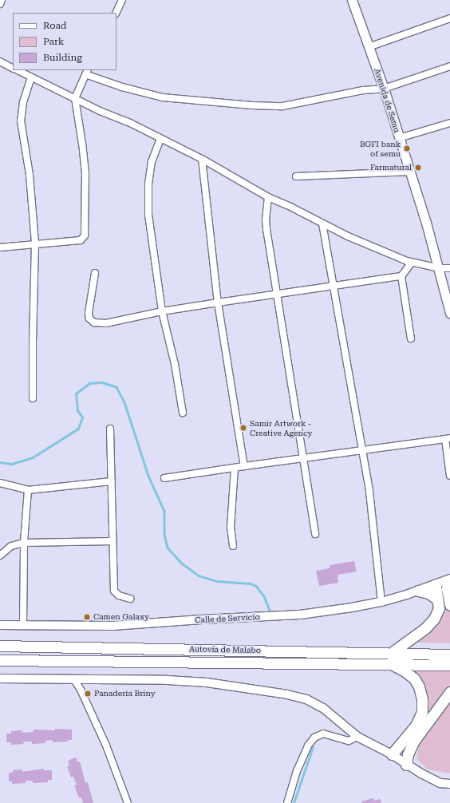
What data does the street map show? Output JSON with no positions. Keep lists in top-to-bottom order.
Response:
{
  "streets": {
    "highway": ["Autovía de Malabo"],
    "main road": ["Avenida de Semu"],
    "street": ["Calle de Servicio"]
  },
  "places": [
    "BGFI bank of semu",
    "Farmatural",
    "Samir Artwork - Creative Agency",
    "Camen Galaxy",
    "Panadería Briny"
  ],
  "legend": ["Road", "Park", "Building"]
}
